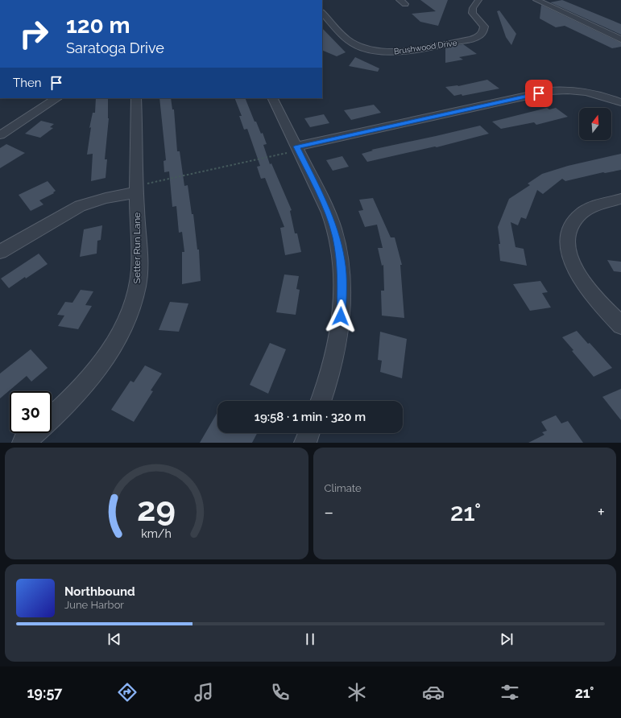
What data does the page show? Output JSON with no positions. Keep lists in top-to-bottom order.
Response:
{
  "streets": {
    "street": ["Brushwood Drive", "Setter Run Lane"]
  },
  "north": "top",
  "page": {
    "turn": ["120 m", "Saratoga Drive"],
    "then": "Then",
    "limit": "30",
    "trip": "19:58 · 1 min · 320 m",
    "tile": "Climate",
    "heat": ["−", "21°", "+"],
    "song": ["Northbound", "June Harbor"],
    "tabs": ["19:57", "21°"],
    "gauge": ["29", "km/h"]
  }
}
